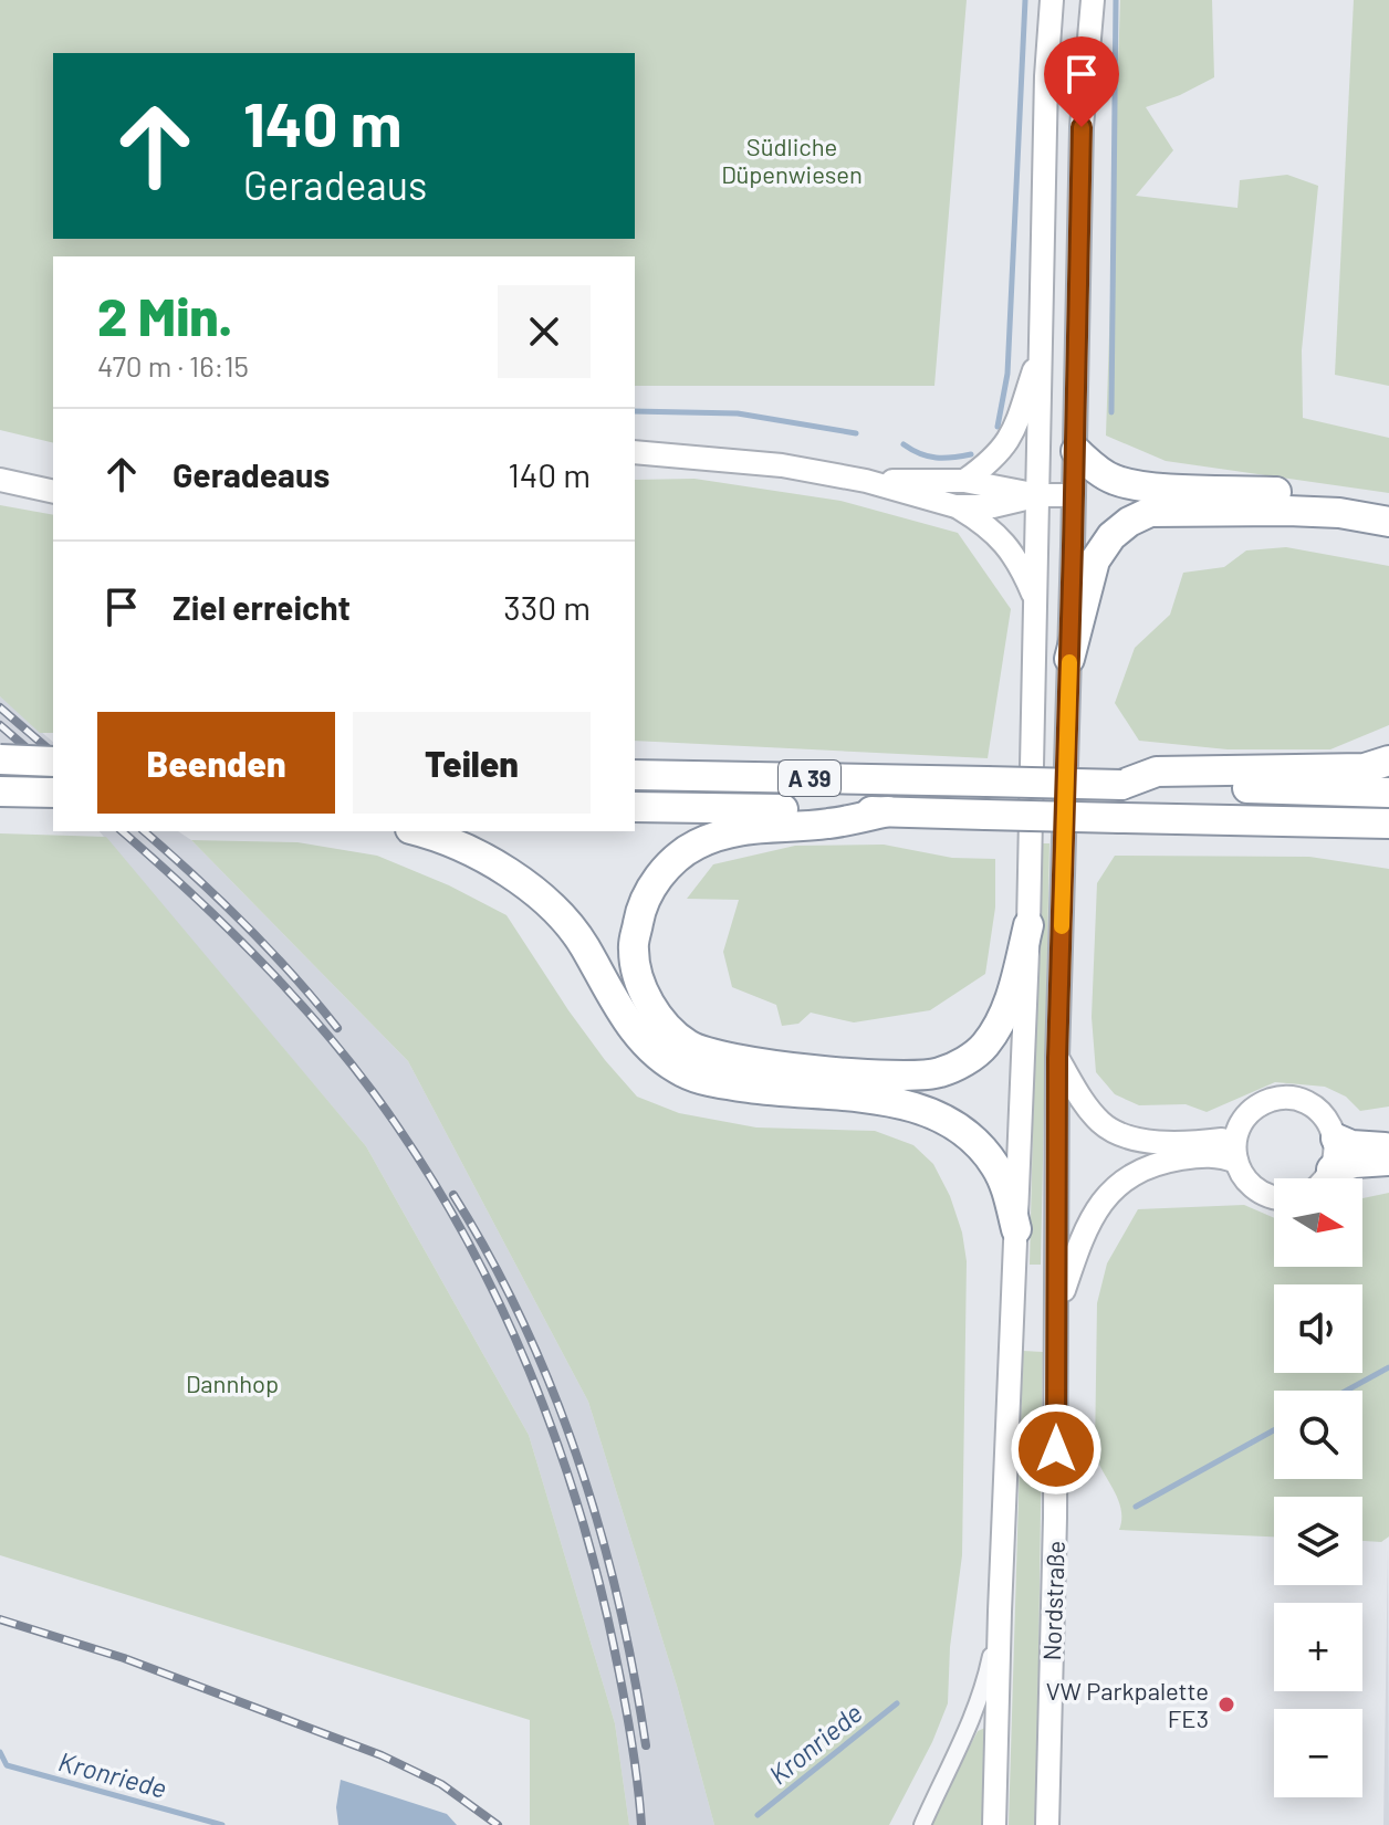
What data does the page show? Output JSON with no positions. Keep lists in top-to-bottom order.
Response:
{
  "streets": {
    "highway": ["A 39"],
    "street": ["Nordstraße"]
  },
  "water": ["Kronriede"],
  "parks": ["Südliche Düpenwiesen", "Dannhop"],
  "places": ["VW Parkpalette FE3"],
  "north": "right",
  "page": {
    "turn": ["140 m", "Geradeaus"],
    "heading": ["2 Min.", "470 m · 16:15"],
    "list": [
      {
        "name": "Geradeaus",
        "value": "140 m"
      },
      {
        "name": "Ziel erreicht",
        "value": "330 m"
      }
    ],
    "buttons": ["Beenden", "Teilen"],
    "map_buttons": ["+", "−"]
  }
}
